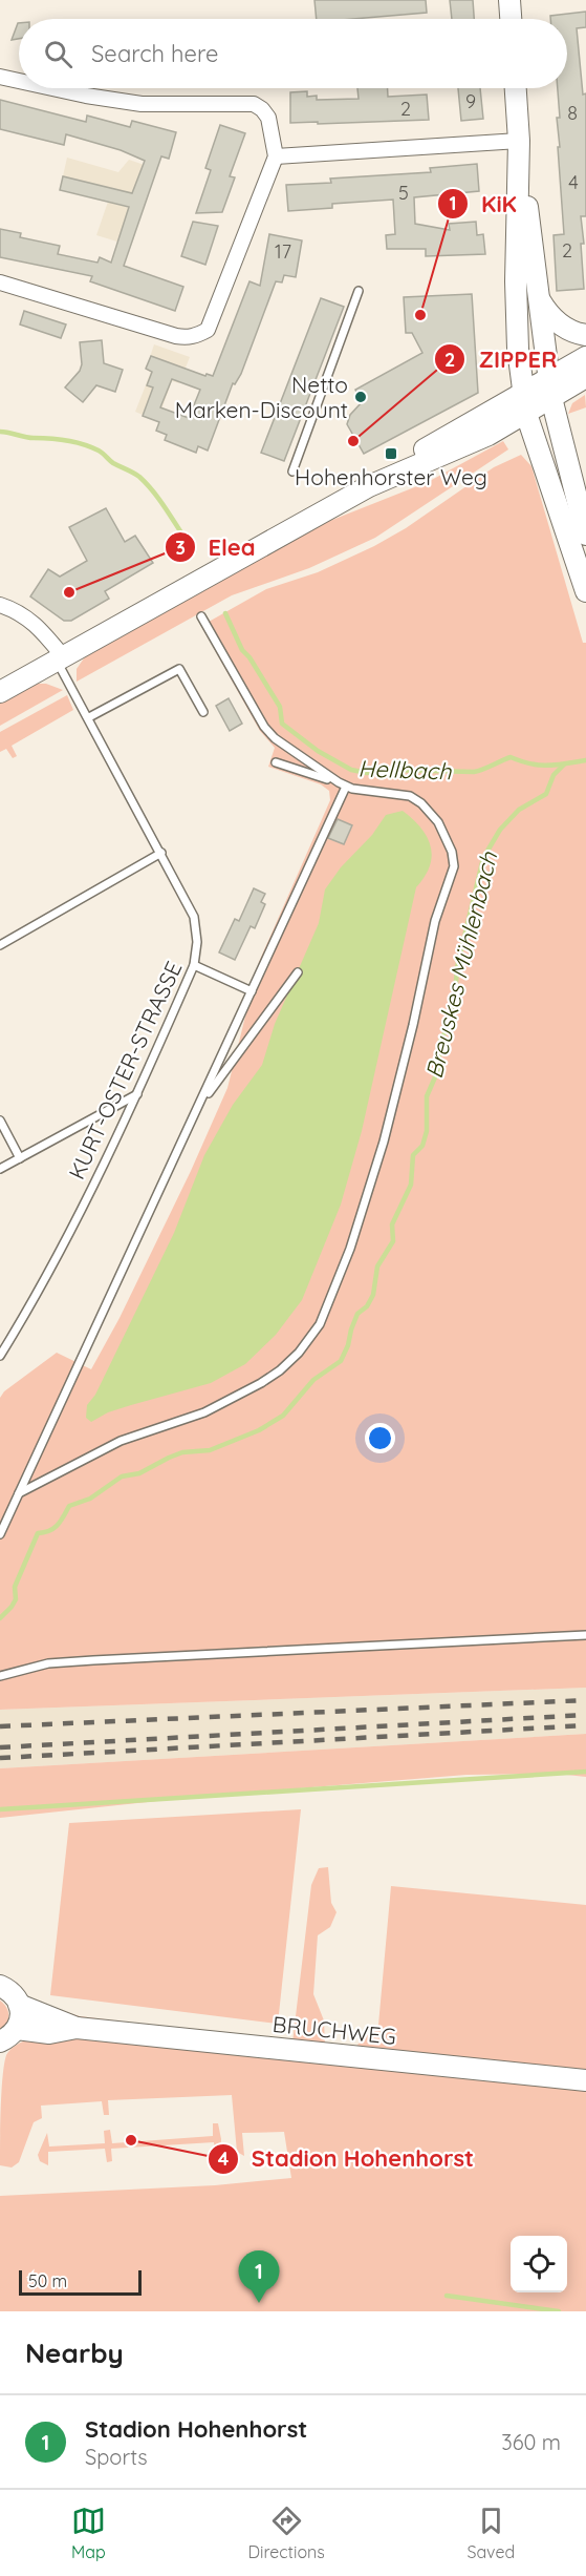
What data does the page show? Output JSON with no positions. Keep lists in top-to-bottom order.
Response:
{
  "streets": {
    "main road": ["BRUCHWEG"],
    "lane": ["KURT-OSTER-STRASSE"]
  },
  "water": ["Hellbach", "Breuskes Mühlenbach"],
  "places": {
    "other": [
      "KiK",
      "Netto Marken-Discount",
      "ZIPPER",
      "Elea",
      "Stadion Hohenhorst"
    ],
    "transit": ["Hohenhorster Weg"]
  },
  "house_numbers": [
    "9",
    "2",
    "8",
    "4",
    "5",
    "2",
    "17"
  ],
  "scale_bar": "50 m",
  "page": {
    "search": "Search here",
    "pins": "1",
    "scale": "50 m",
    "heading": "Nearby",
    "list": [
      {
        "mark": "1",
        "name": "Stadion Hohenhorst",
        "note": "Sports",
        "value": "360 m"
      }
    ],
    "nav": ["Map", "Directions", "Saved"]
  }
}
